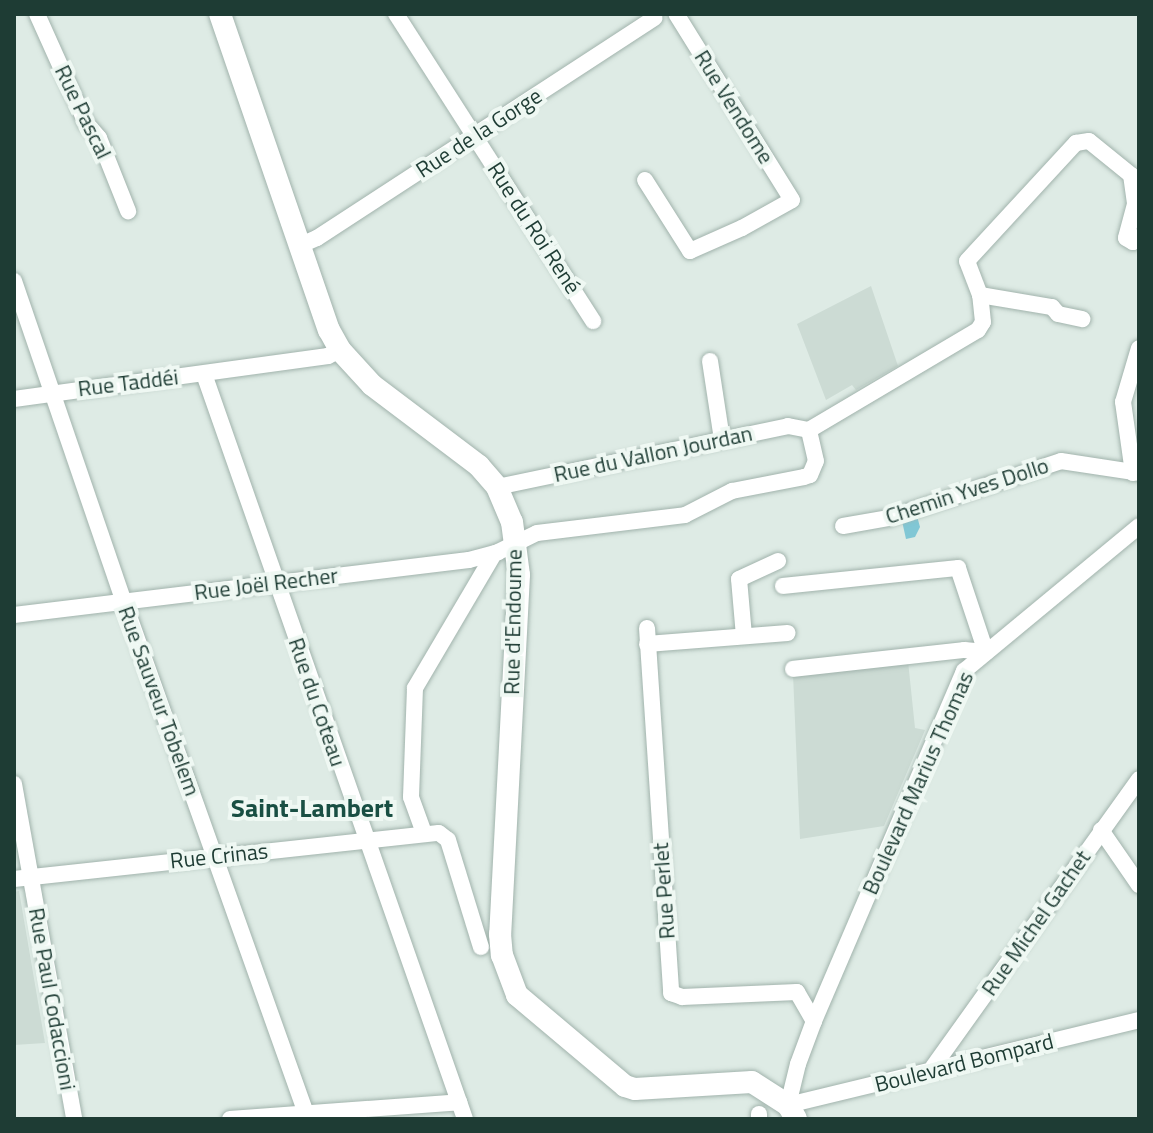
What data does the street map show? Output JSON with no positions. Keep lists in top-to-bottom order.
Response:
{
  "streets": {
    "street": [
      "Rue Vendome",
      "Rue Pascal",
      "Rue de la Gorge",
      "Rue du Roi René",
      "Rue Taddéi",
      "Rue du Vallon Jourdan",
      "Chemin Yves Dollo",
      "Rue Joël Recher",
      "Rue d'Endoume",
      "Rue Sauveur Tobelem",
      "Rue du Coteau",
      "Boulevard Marius Thomas",
      "Rue Crinas",
      "Rue Perlet",
      "Rue Michel Gachet",
      "Rue Paul Codaccioni",
      "Boulevard Bompard"
    ]
  },
  "crossings": [
    ["Rue de la Gorge", "Rue du Roi René"],
    ["Rue de la Gorge", "Rue d'Endoume"],
    ["Rue Taddéi", "Rue d'Endoume"],
    ["Rue Taddéi", "Rue Sauveur Tobelem"],
    ["Rue Taddéi", "Rue du Coteau"],
    ["Rue du Vallon Jourdan", "Rue Joël Recher"],
    ["Rue du Vallon Jourdan", "Rue d'Endoume"],
    ["Rue Joël Recher", "Rue d'Endoume"],
    ["Rue Joël Recher", "Rue Sauveur Tobelem"],
    ["Rue Joël Recher", "Rue du Coteau"],
    ["Rue d'Endoume", "Boulevard Marius Thomas"],
    ["Rue d'Endoume", "Boulevard Bompard"],
    ["Rue Sauveur Tobelem", "Rue Crinas"],
    ["Rue du Coteau", "Rue Crinas"],
    ["Boulevard Marius Thomas", "Rue Perlet"],
    ["Boulevard Marius Thomas", "Boulevard Bompard"],
    ["Rue Crinas", "Rue Paul Codaccioni"],
    ["Rue Michel Gachet", "Boulevard Bompard"]
  ],
  "districts": ["Saint-Lambert"]
}
